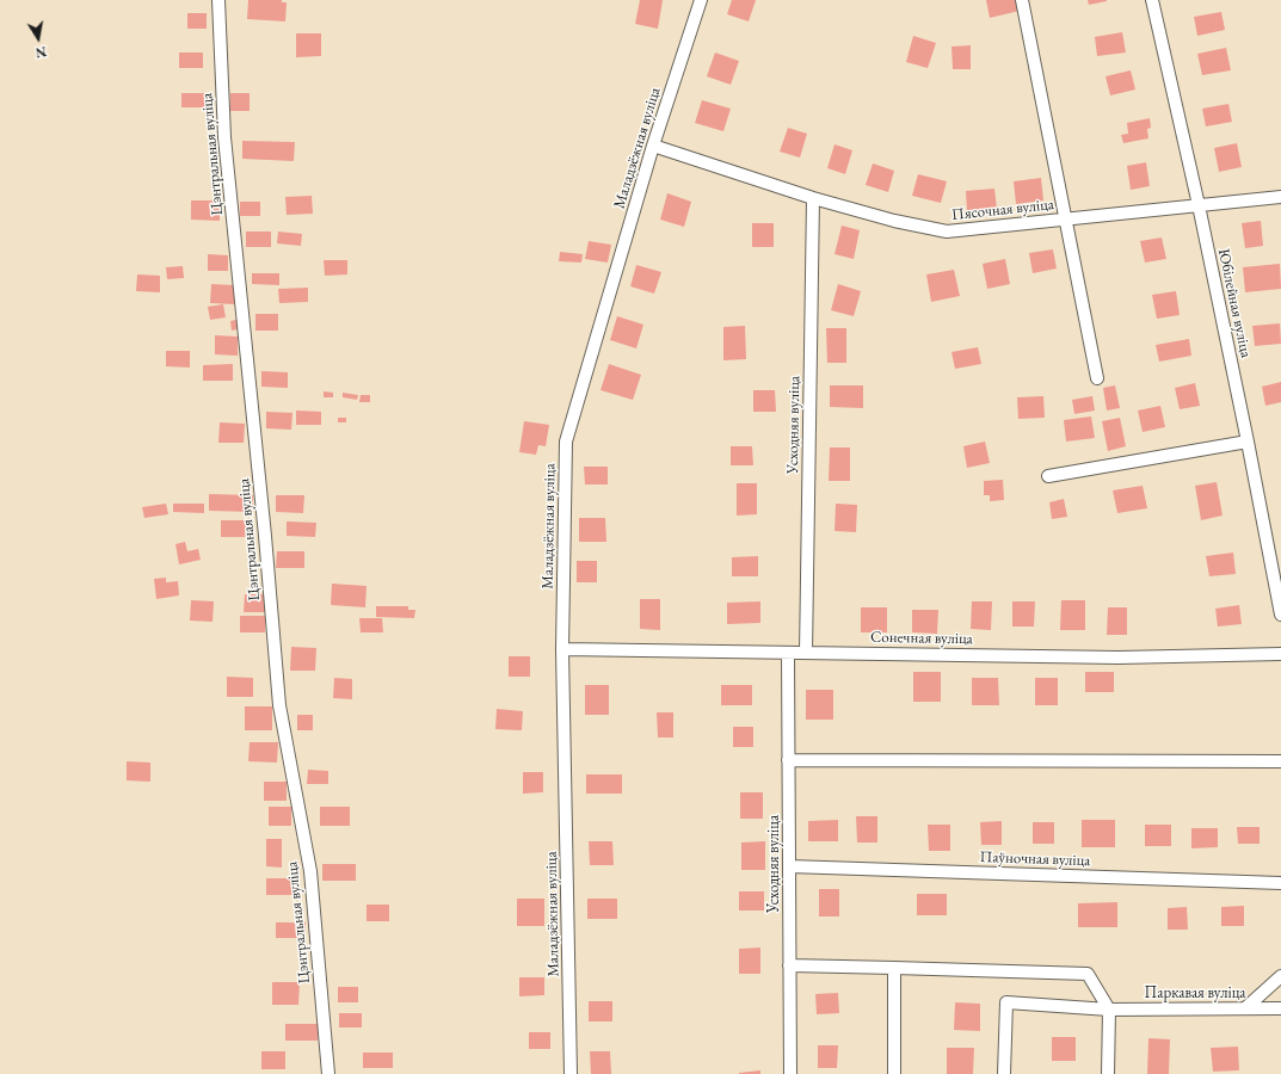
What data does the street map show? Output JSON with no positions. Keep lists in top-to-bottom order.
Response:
{
  "streets": {
    "street": [
      "Маладзёжная вуліца",
      "Цэнтральная вуліца",
      "Пясочная вуліца",
      "Юбілейная вуліца",
      "Усходняя вуліца",
      "Сонечная вуліца",
      "Паўночная вуліца",
      "Паркавая вуліца"
    ]
  },
  "crossings": [
    ["Маладзёжная вуліца", "Пясочная вуліца"],
    ["Маладзёжная вуліца", "Сонечная вуліца"],
    ["Пясочная вуліца", "Юбілейная вуліца"],
    ["Пясочная вуліца", "Усходняя вуліца"],
    ["Усходняя вуліца", "Сонечная вуліца"],
    ["Усходняя вуліца", "Паўночная вуліца"]
  ],
  "north": "bottom"
}
